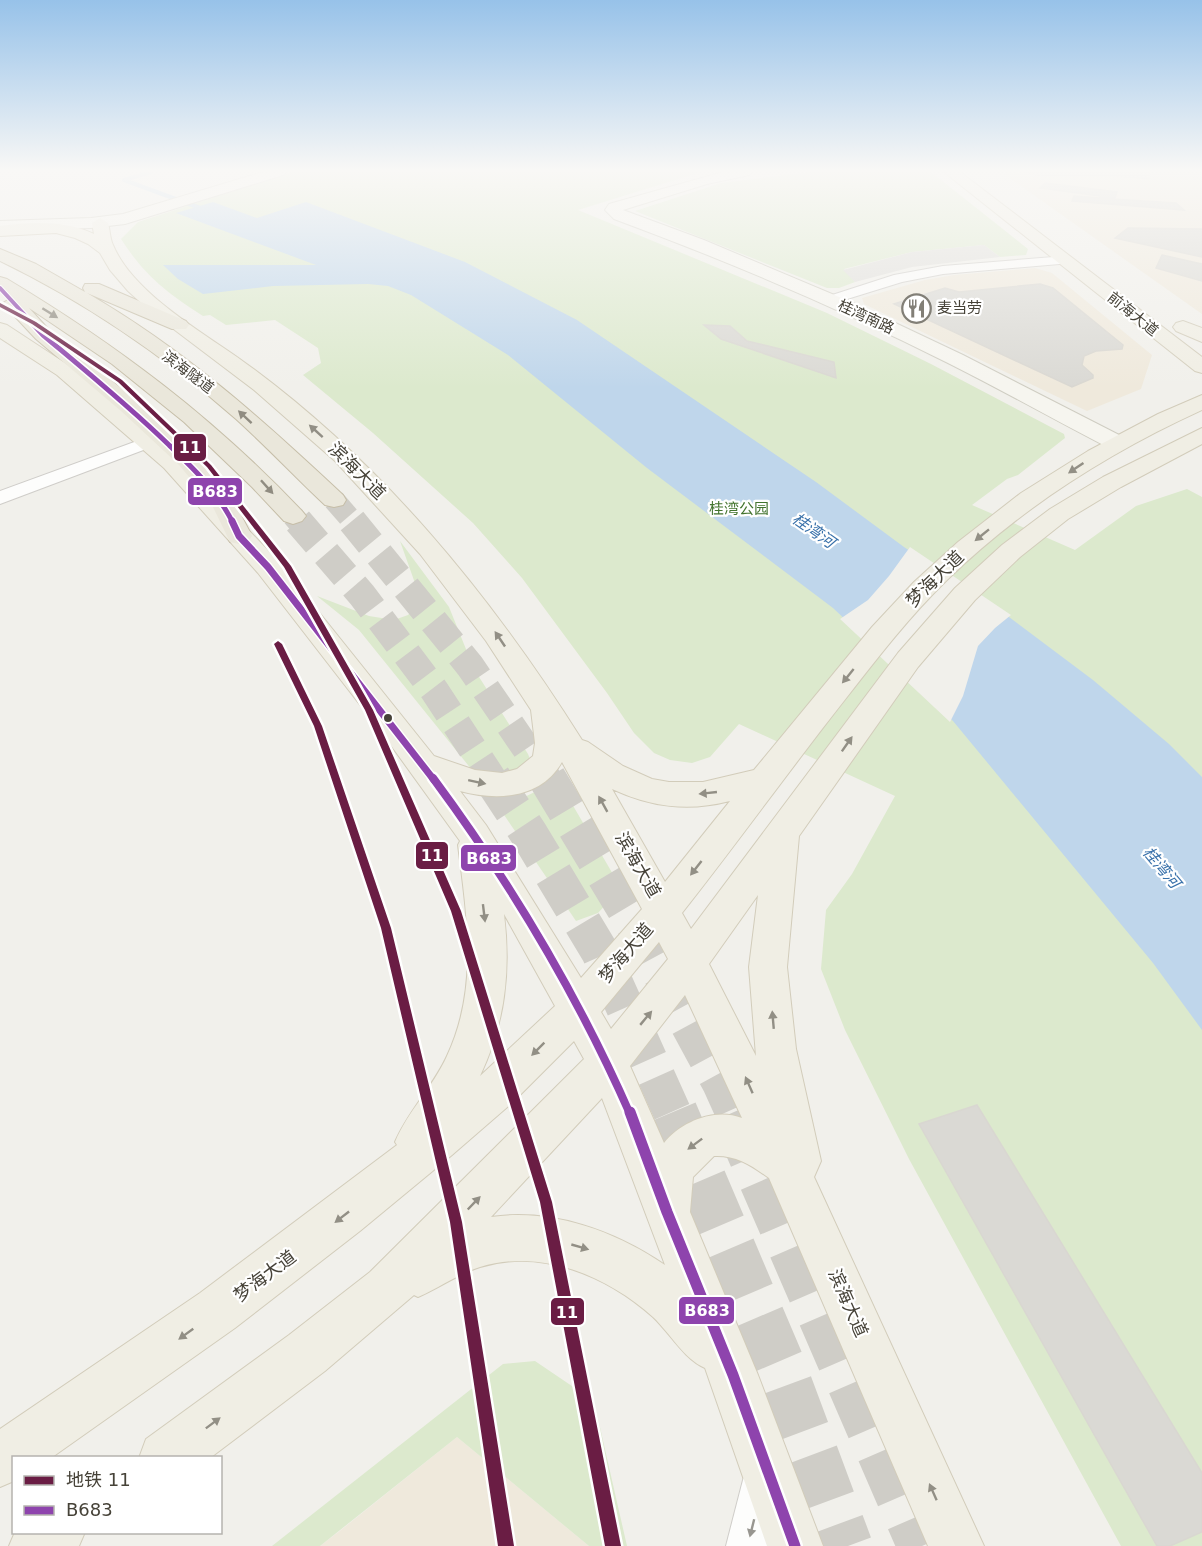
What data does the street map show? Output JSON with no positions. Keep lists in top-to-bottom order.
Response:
{
  "streets": {
    "highway": ["滨海隧道"],
    "main road": ["前海大道", "滨海大道", "梦海大道"],
    "street": ["桂湾南路"]
  },
  "crossings": [
    ["桂湾南路", "梦海大道"],
    ["滨海大道", "梦海大道"]
  ],
  "water": ["桂湾河"],
  "parks": ["桂湾公园"],
  "places": {
    "restaurant": ["麦当劳"]
  },
  "lines": ["transit line B683", "metro line 11"],
  "legend": ["地铁 11", "B683"]
}
